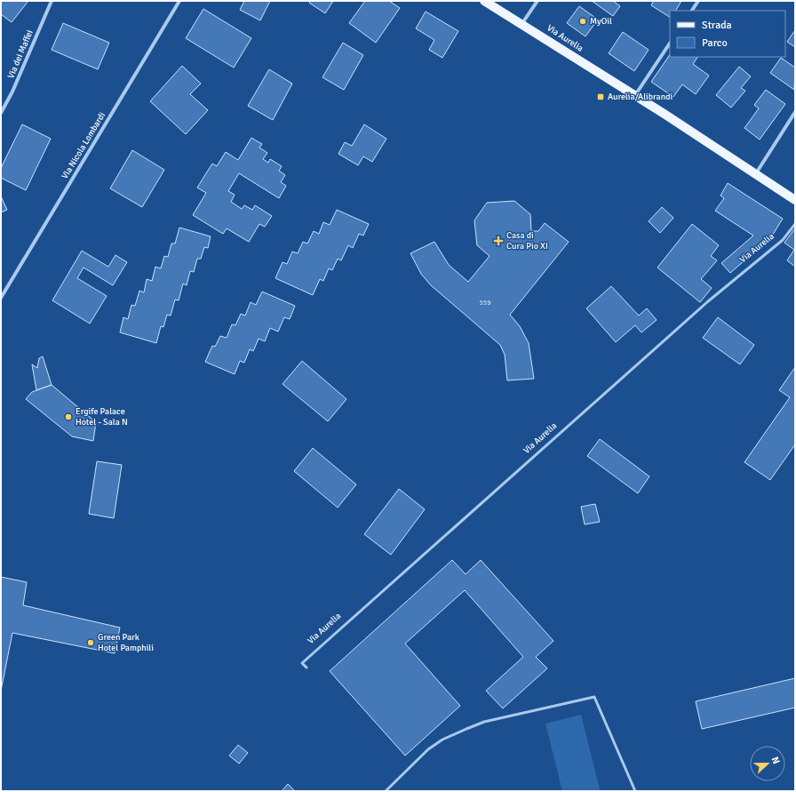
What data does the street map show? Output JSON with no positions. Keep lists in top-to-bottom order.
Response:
{
  "streets": {
    "main road": ["Via Aurelia"],
    "street": ["Via dei Maffei", "Via Nicola Lombardi"]
  },
  "places": {
    "other": ["MyOil", "Ergife Palace Hotel - Sala N", "Green Park Hotel Pamphili"],
    "transit": ["Aurelia/Alibrandi"],
    "health": ["Casa di Cura Pio XI"]
  },
  "house_numbers": ["559"],
  "legend": ["Strada", "Parco"],
  "north": "right"
}
